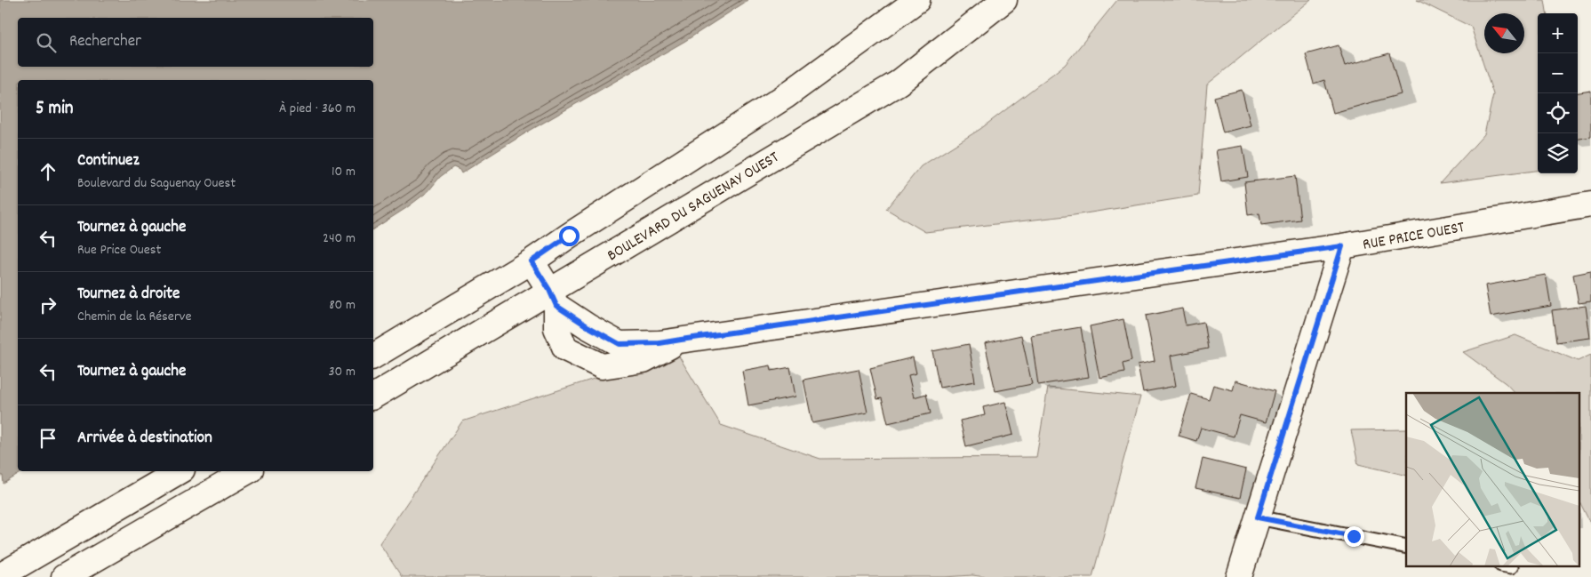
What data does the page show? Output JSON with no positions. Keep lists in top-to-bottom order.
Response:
{
  "streets": {
    "main road": ["BOULEVARD DU SAGUENAY OUEST", "RUE PRICE OUEST"]
  },
  "crossings": [
    ["BOULEVARD DU SAGUENAY OUEST", "RUE PRICE OUEST"]
  ],
  "north": "top left",
  "page": {
    "map_buttons": ["+", "−"],
    "search": "Rechercher",
    "heading": ["5 min", "À pied · 360 m"],
    "list": [
      ["Continuez", "Boulevard du Saguenay Ouest", "10 m"],
      ["Tournez à gauche", "Rue Price Ouest", "240 m"],
      ["Tournez à droite", "Chemin de la Réserve", "80 m"],
      ["Tournez à gauche", "30 m"],
      "Arrivée à destination"
    ]
  }
}
